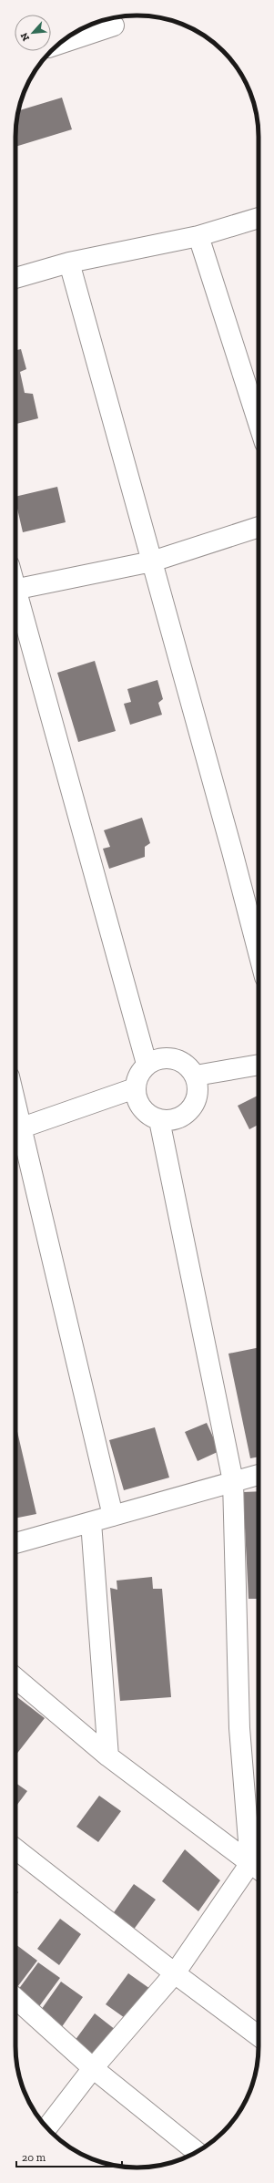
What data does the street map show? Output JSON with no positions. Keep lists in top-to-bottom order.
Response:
{
  "scale_bar": "20 m",
  "north": "bottom left"
}
